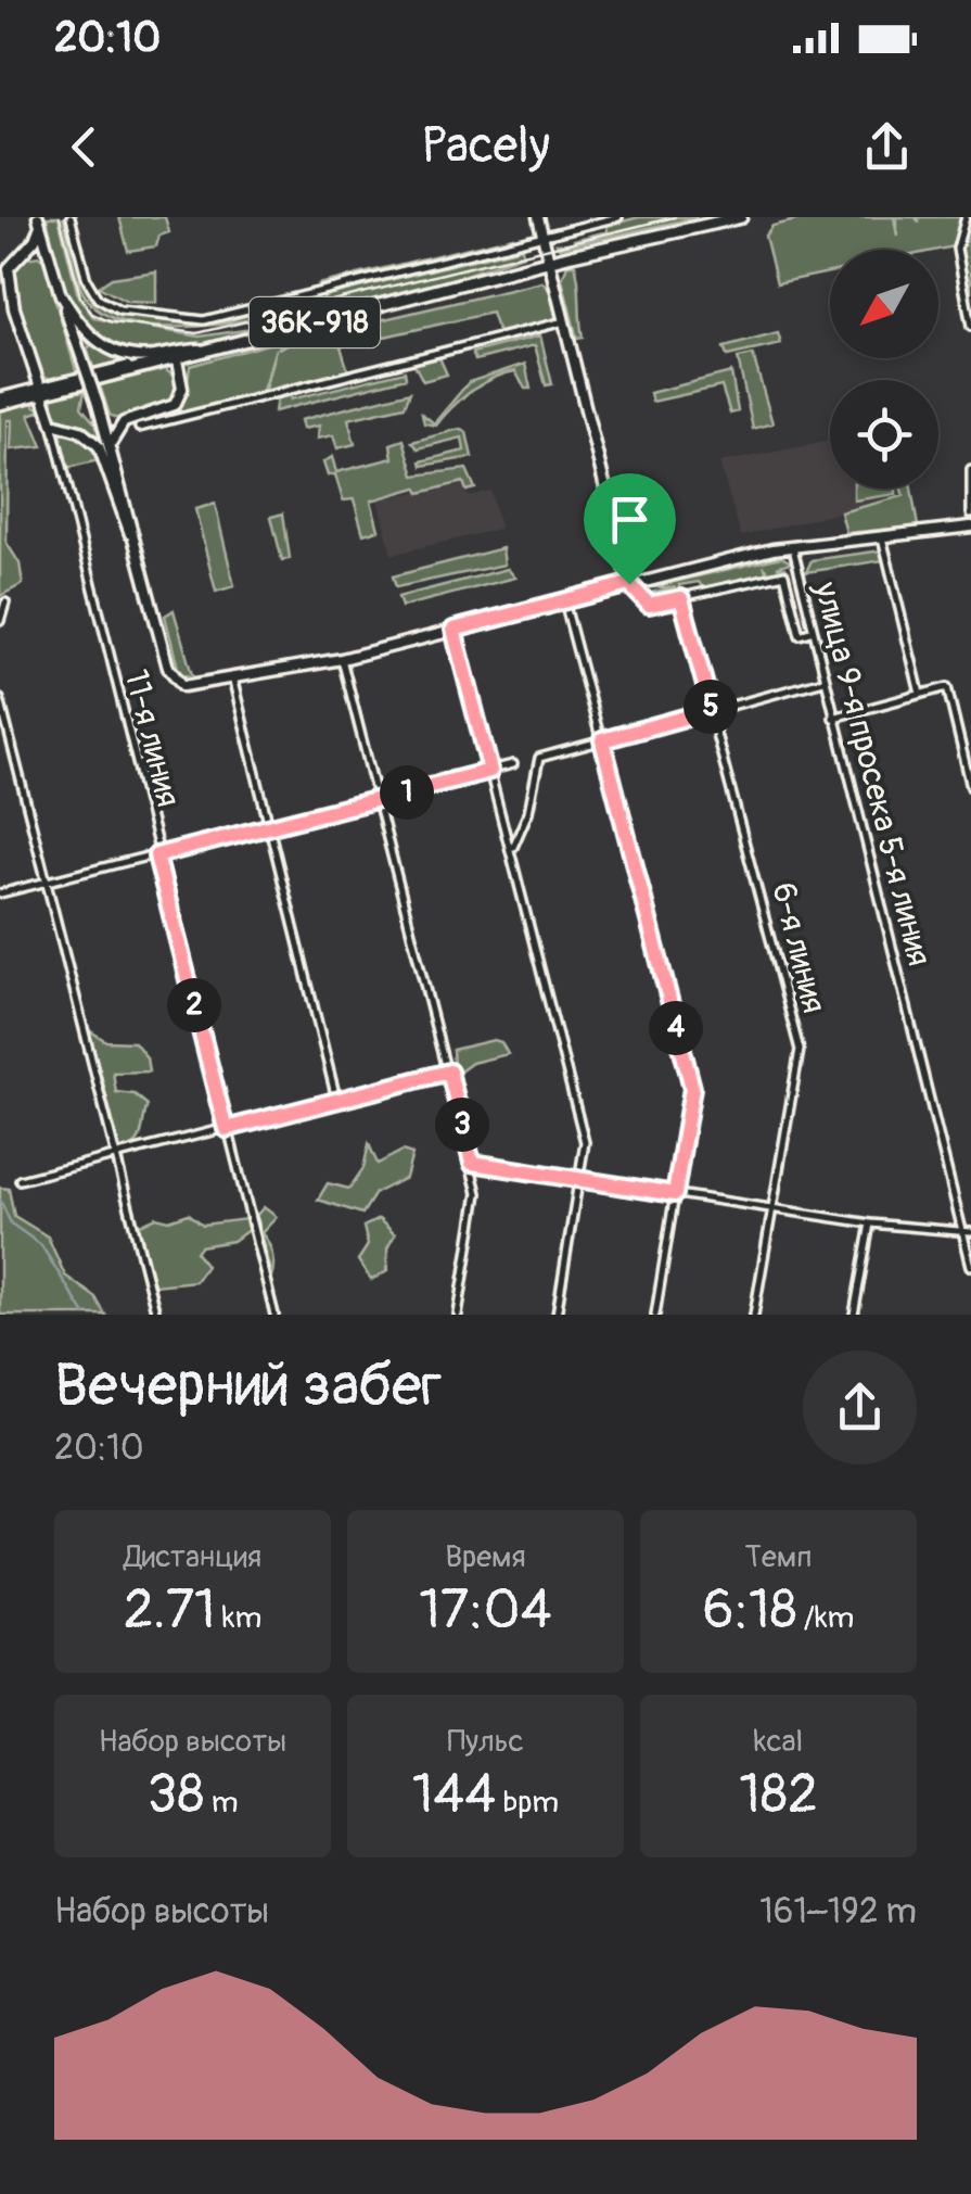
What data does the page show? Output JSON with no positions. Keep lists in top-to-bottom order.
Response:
{
  "streets": {
    "main road": ["36К-918"],
    "street": ["11-я линия", "улица 9-я просека 5-я линия", "6-я линия"]
  },
  "north": "bottom left",
  "page": {
    "status": "20:10",
    "header": "Pacely",
    "pins": [
      "5",
      "1",
      "2",
      "4",
      "3"
    ],
    "heading": ["Вечерний забег", "20:10"],
    "stats": [
      ["Дистанция", "2.71 km"],
      ["Время", "17:04"],
      ["Темп", "6:18 /km"],
      ["Набор высоты", "38 m"],
      ["Пульс", "144 bpm"],
      ["kcal", "182"]
    ],
    "chart": ["Набор высоты", "161–192 m"]
  }
}
